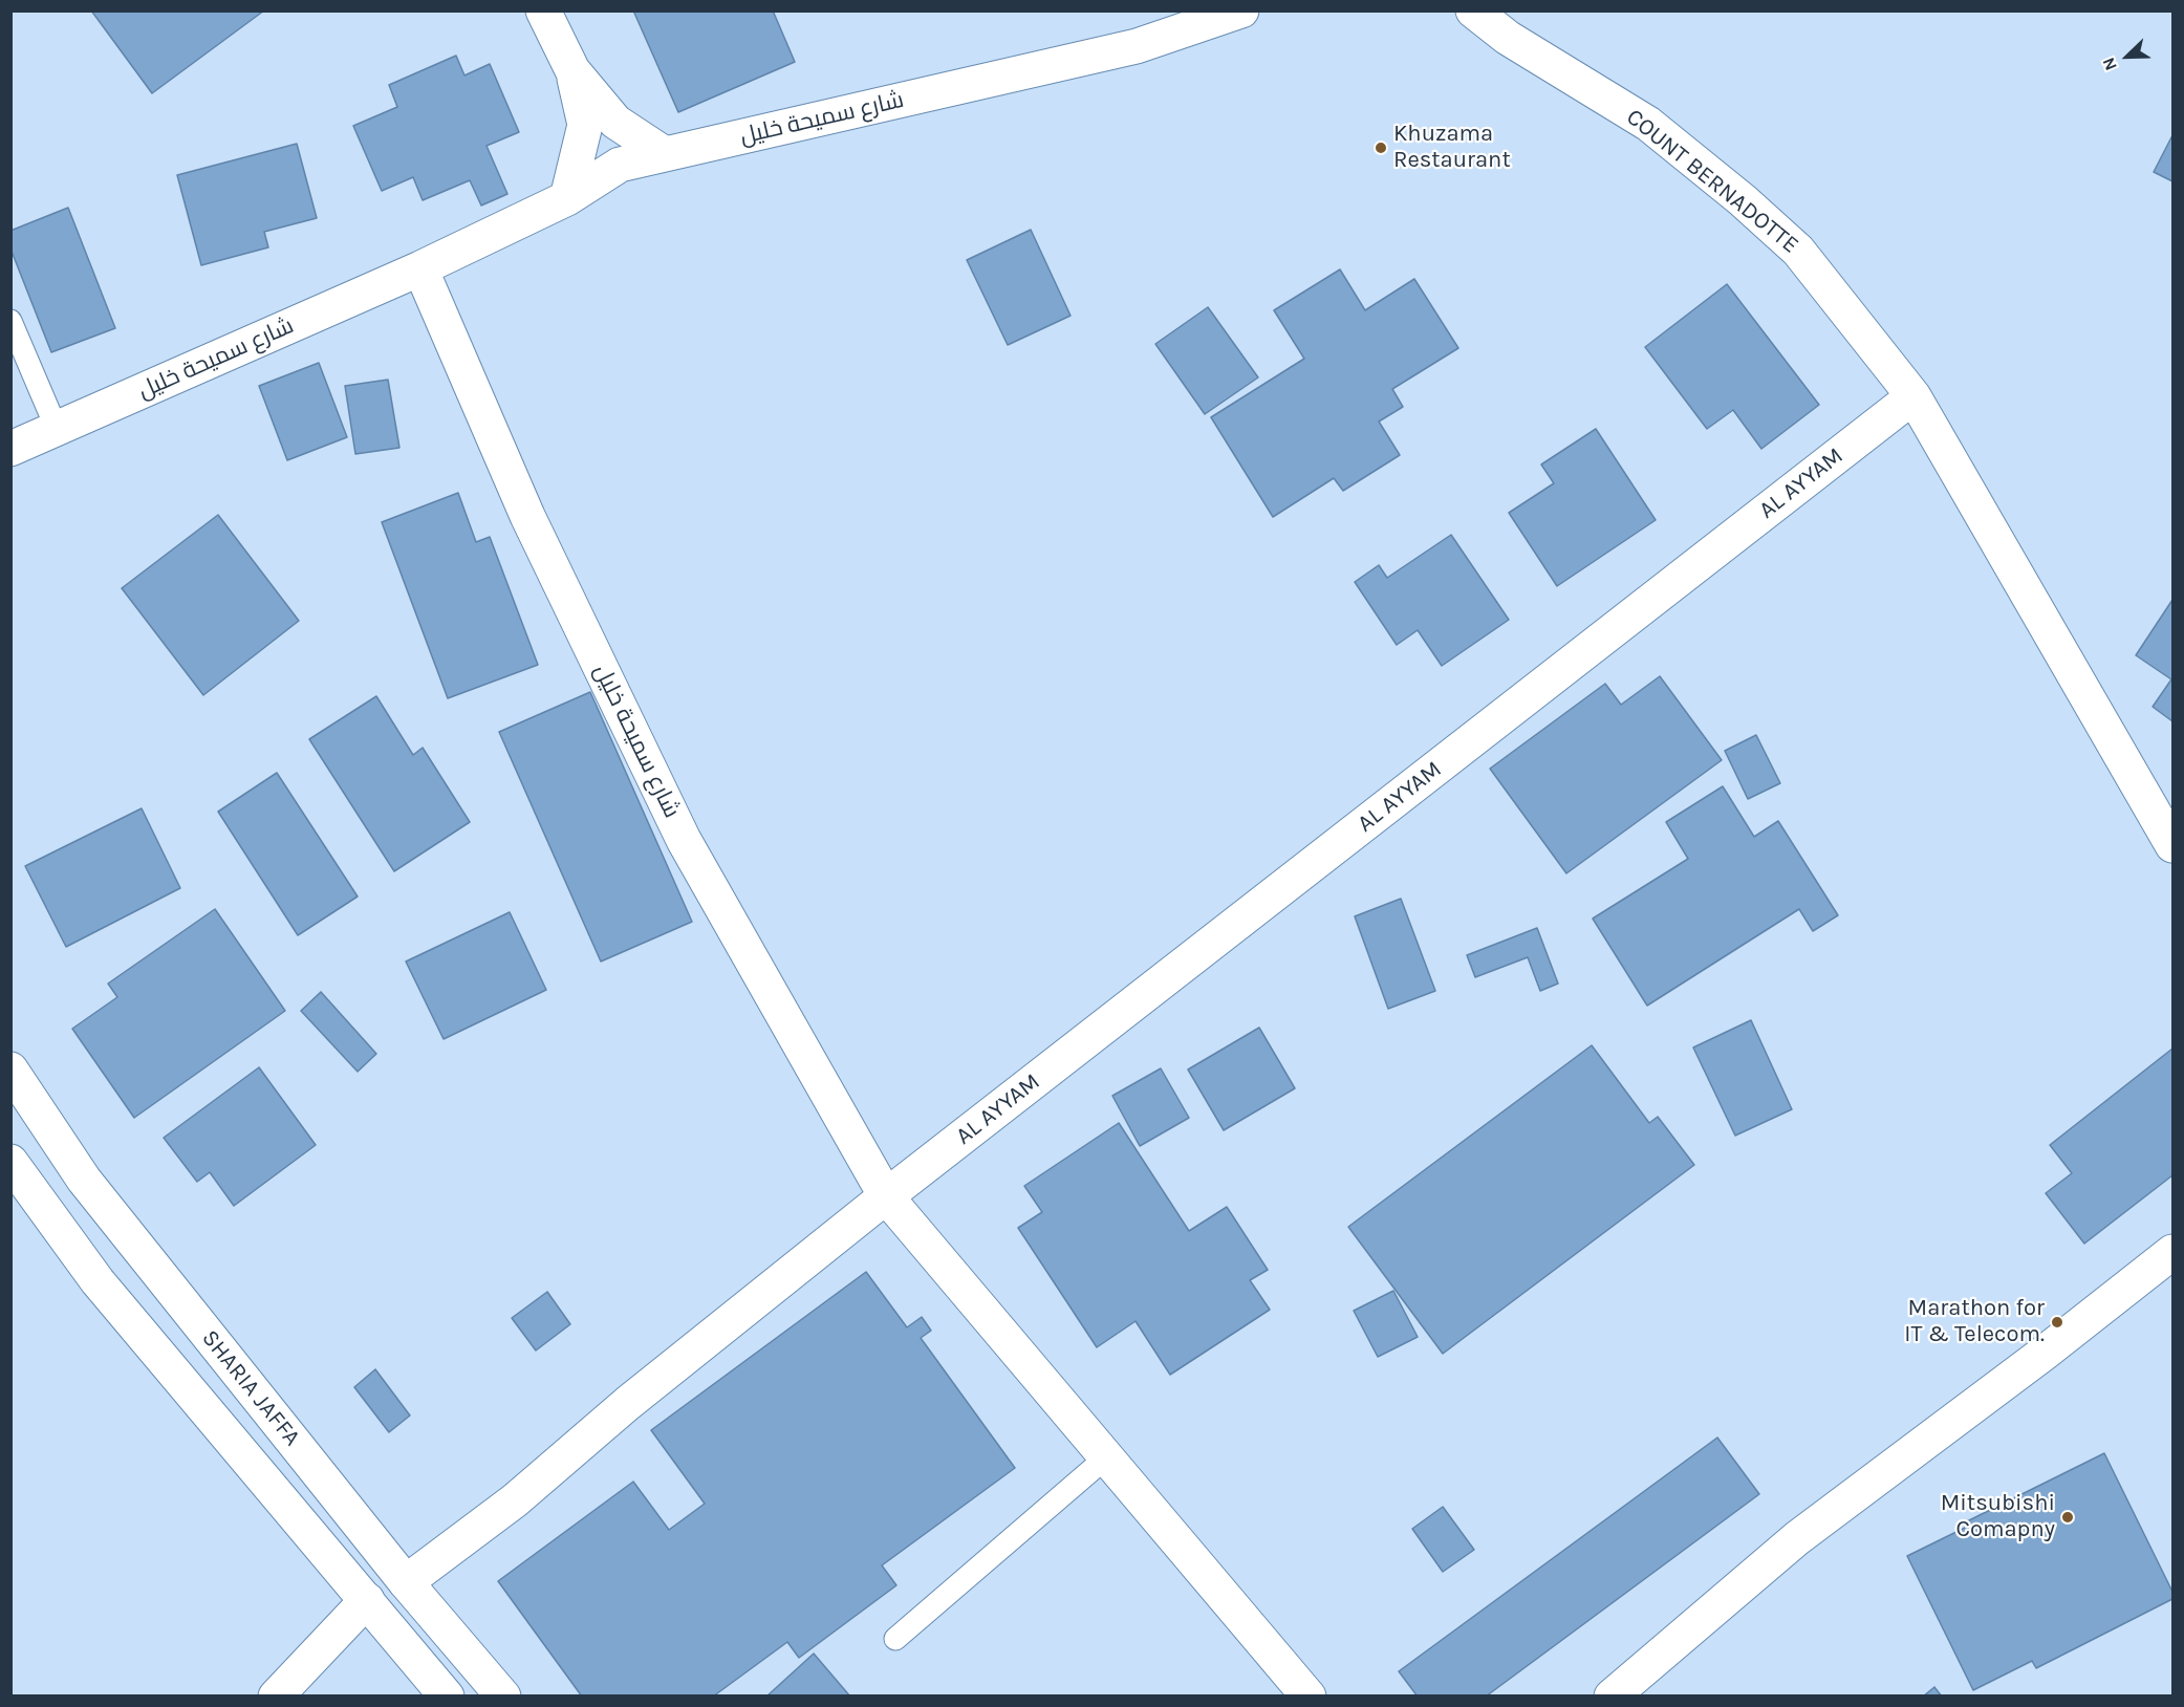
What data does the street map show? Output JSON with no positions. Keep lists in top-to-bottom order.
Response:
{
  "streets": {
    "street": [
      "شارع سميحة خليل",
      "COUNT BERNADOTTE",
      "AL AYYAM",
      "SHARIA JAFFA"
    ]
  },
  "crossings": [
    ["شارع سميحة خليل", "AL AYYAM"],
    ["COUNT BERNADOTTE", "AL AYYAM"],
    ["AL AYYAM", "SHARIA JAFFA"]
  ],
  "places": ["Khuzama Restaurant", "Marathon for IT & Telecom.", "Mitsubishi Comapny"],
  "north": "bottom left"
}
